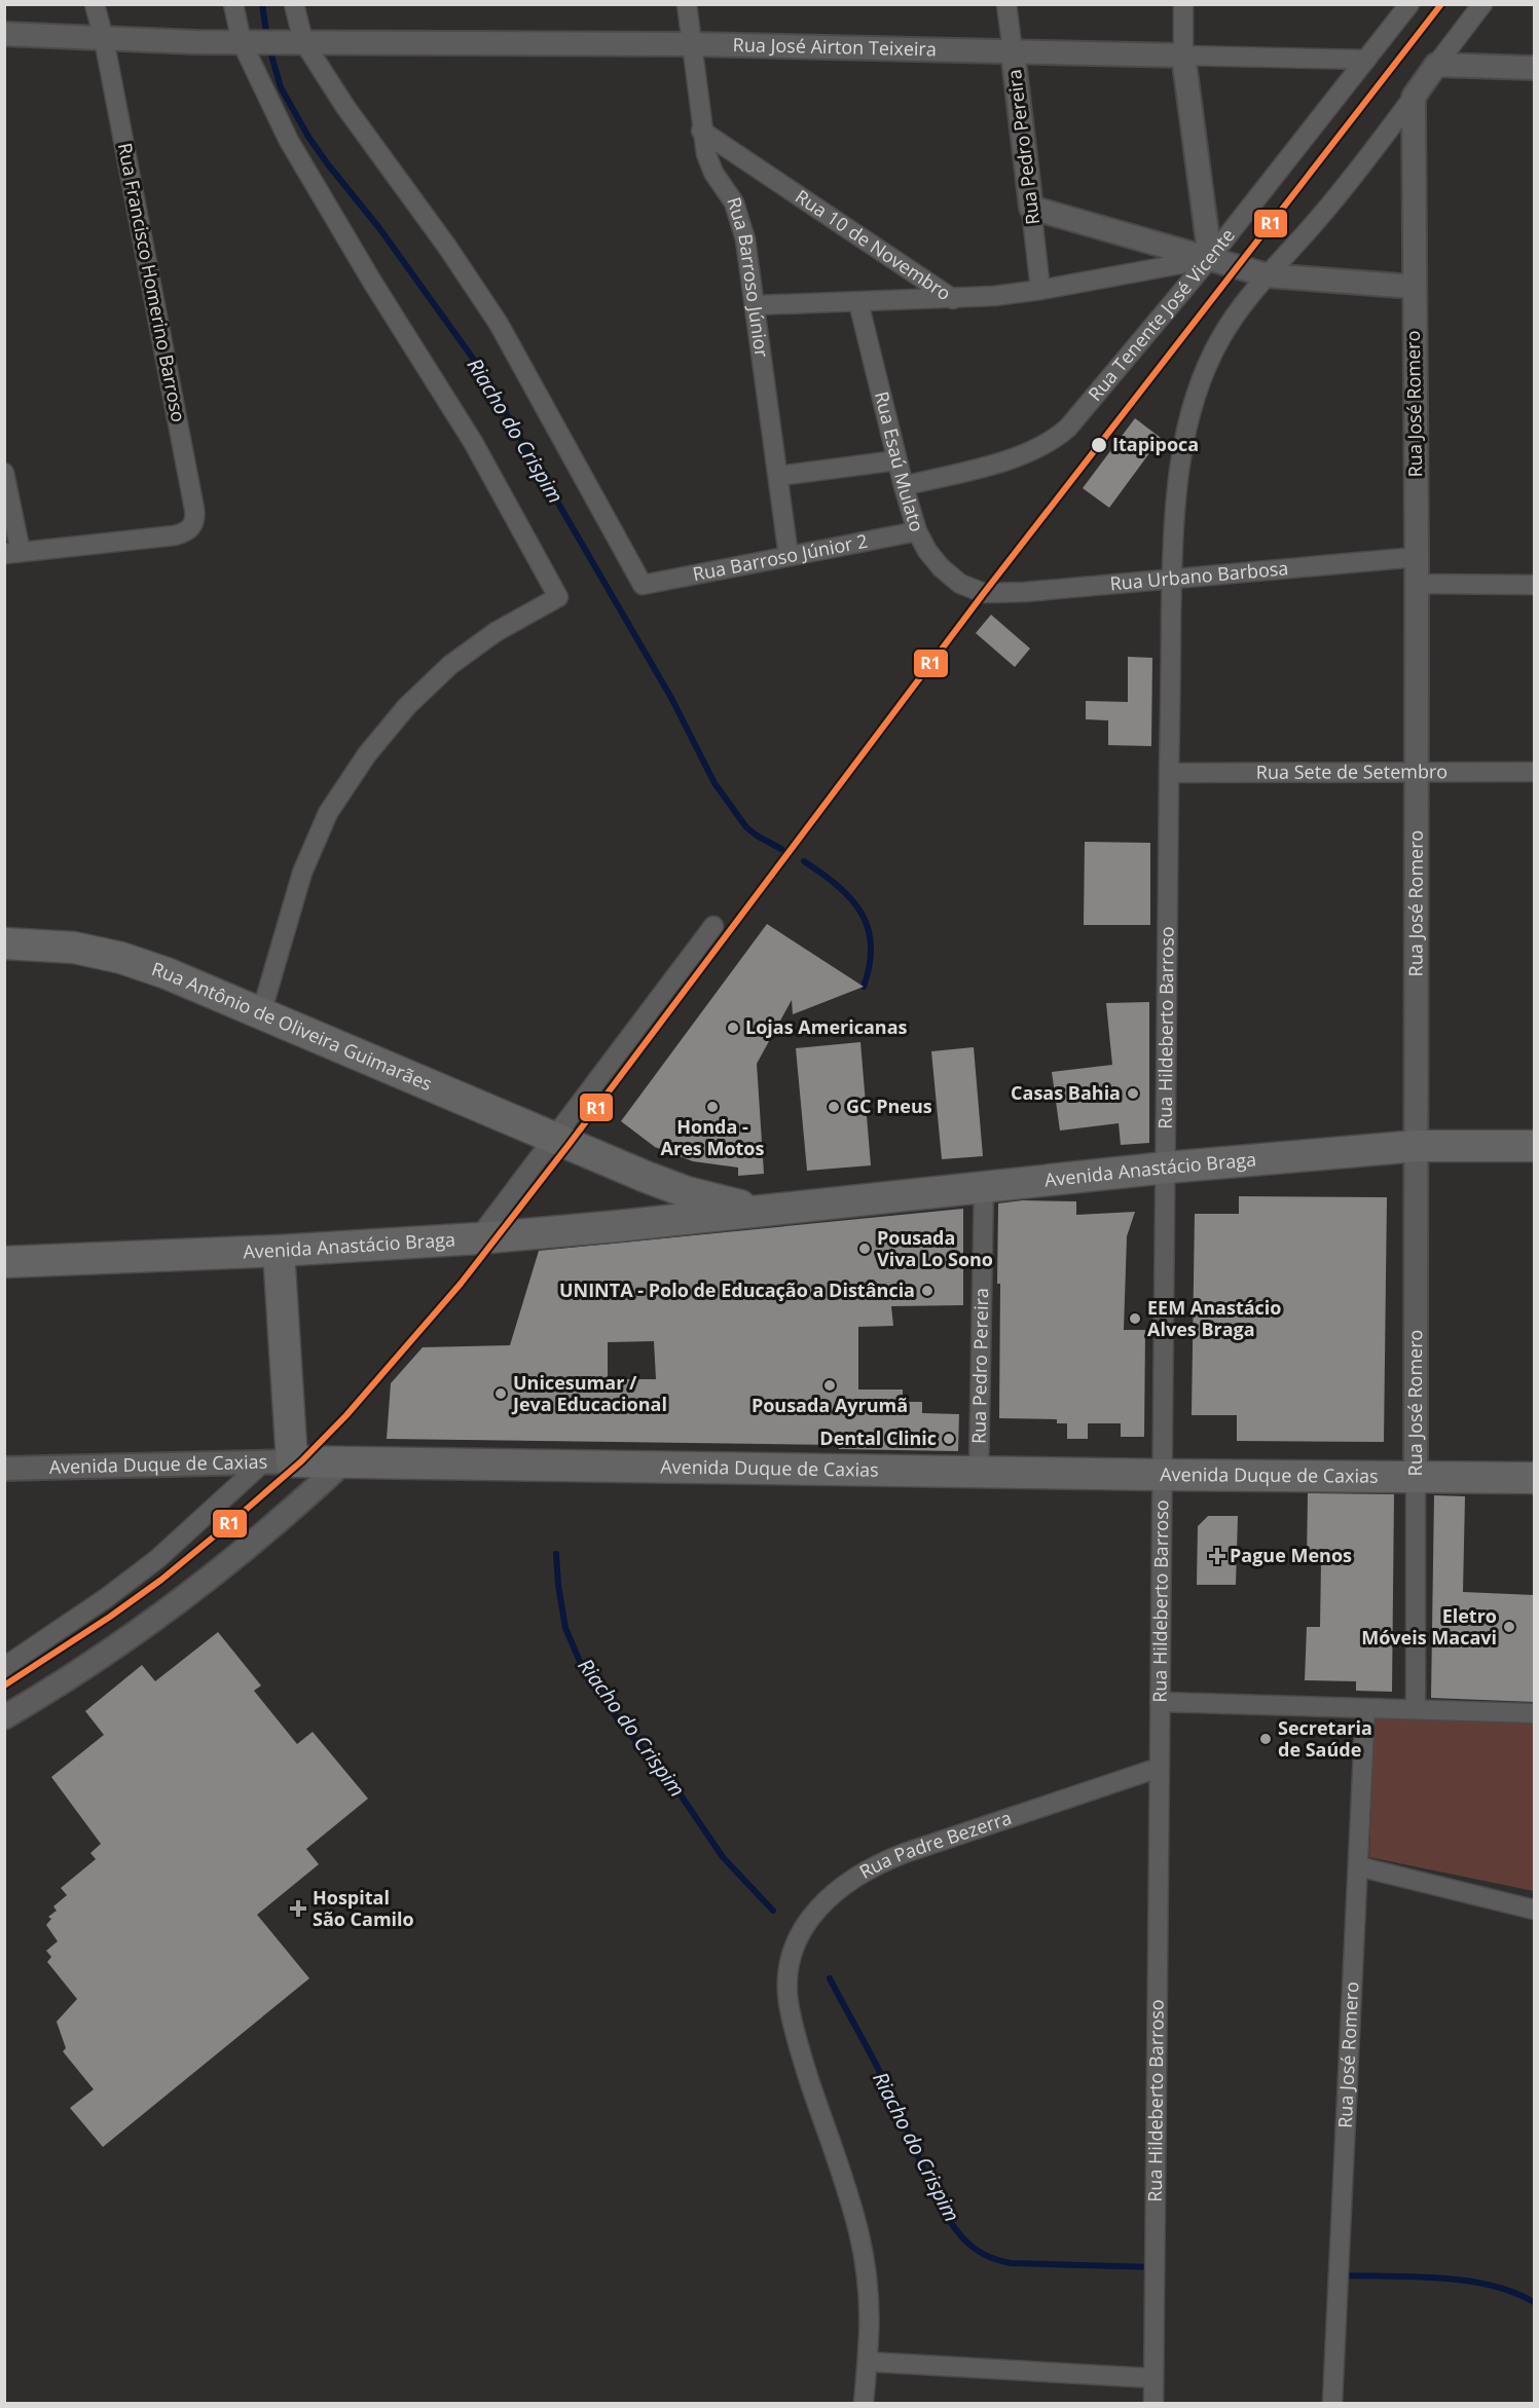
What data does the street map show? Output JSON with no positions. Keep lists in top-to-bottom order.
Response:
{
  "streets": {
    "main road": ["Rua Antônio de Oliveira Guimarães", "Avenida Anastácio Braga", "Avenida Duque de Caxias"],
    "street": [
      "Rua José Airton Teixeira",
      "Rua Pedro Pereira",
      "Rua 10 de Novembro",
      "Rua Barroso Júnior",
      "Rua Francisco Homerino Barroso",
      "Rua Tenente José Vicente",
      "Rua José Romero",
      "Rua Esaú Mulato",
      "Rua Barroso Júnior 2",
      "Rua Urbano Barbosa",
      "Rua Sete de Setembro",
      "Rua Hildeberto Barroso",
      "Rua Padre Bezerra"
    ]
  },
  "crossings": [
    ["Rua José Airton Teixeira", "Rua Pedro Pereira"],
    ["Rua José Airton Teixeira", "Rua Barroso Júnior"],
    ["Rua José Airton Teixeira", "Rua Francisco Homerino Barroso"],
    ["Rua José Airton Teixeira", "Rua Tenente José Vicente"],
    ["Rua José Airton Teixeira", "Rua Barroso Júnior 2"],
    ["Rua Pedro Pereira", "Rua 10 de Novembro"],
    ["Rua Pedro Pereira", "Avenida Anastácio Braga"],
    ["Rua Pedro Pereira", "Avenida Duque de Caxias"],
    ["Rua 10 de Novembro", "Rua Barroso Júnior"],
    ["Rua 10 de Novembro", "Rua Tenente José Vicente"],
    ["Rua Barroso Júnior", "Rua Barroso Júnior 2"],
    ["Rua Tenente José Vicente", "Rua Esaú Mulato"],
    ["Rua José Romero", "Rua Urbano Barbosa"],
    ["Rua José Romero", "Rua Sete de Setembro"],
    ["Rua José Romero", "Rua Hildeberto Barroso"],
    ["Rua José Romero", "Avenida Anastácio Braga"],
    ["Rua José Romero", "Avenida Duque de Caxias"],
    ["Rua Esaú Mulato", "Rua Barroso Júnior 2"],
    ["Rua Esaú Mulato", "Rua Urbano Barbosa"],
    ["Rua Urbano Barbosa", "Rua Hildeberto Barroso"],
    ["Rua Sete de Setembro", "Rua Hildeberto Barroso"],
    ["Rua Antônio de Oliveira Guimarães", "Avenida Anastácio Braga"],
    ["Rua Hildeberto Barroso", "Avenida Anastácio Braga"],
    ["Rua Hildeberto Barroso", "Avenida Duque de Caxias"],
    ["Rua Hildeberto Barroso", "Rua Padre Bezerra"]
  ],
  "water": ["Riacho do Crispim"],
  "places": {
    "other": [
      "Itapipoca",
      "Lojas Americanas",
      "Casas Bahia",
      "Honda - Ares Motos",
      "GC Pneus",
      "Pousada Viva Lo Sono",
      "UNINTA - Polo de Educação a Distância",
      "EEM Anastácio Alves Braga",
      "Pousada Ayrumã",
      "Unicesumar / Jeva Educacional",
      "Dental Clinic",
      "Eletro Móveis Macavi",
      "Secretaria de Saúde"
    ],
    "health": ["Pague Menos", "Hospital São Camilo"]
  },
  "lines": ["transit line R1"]
}
